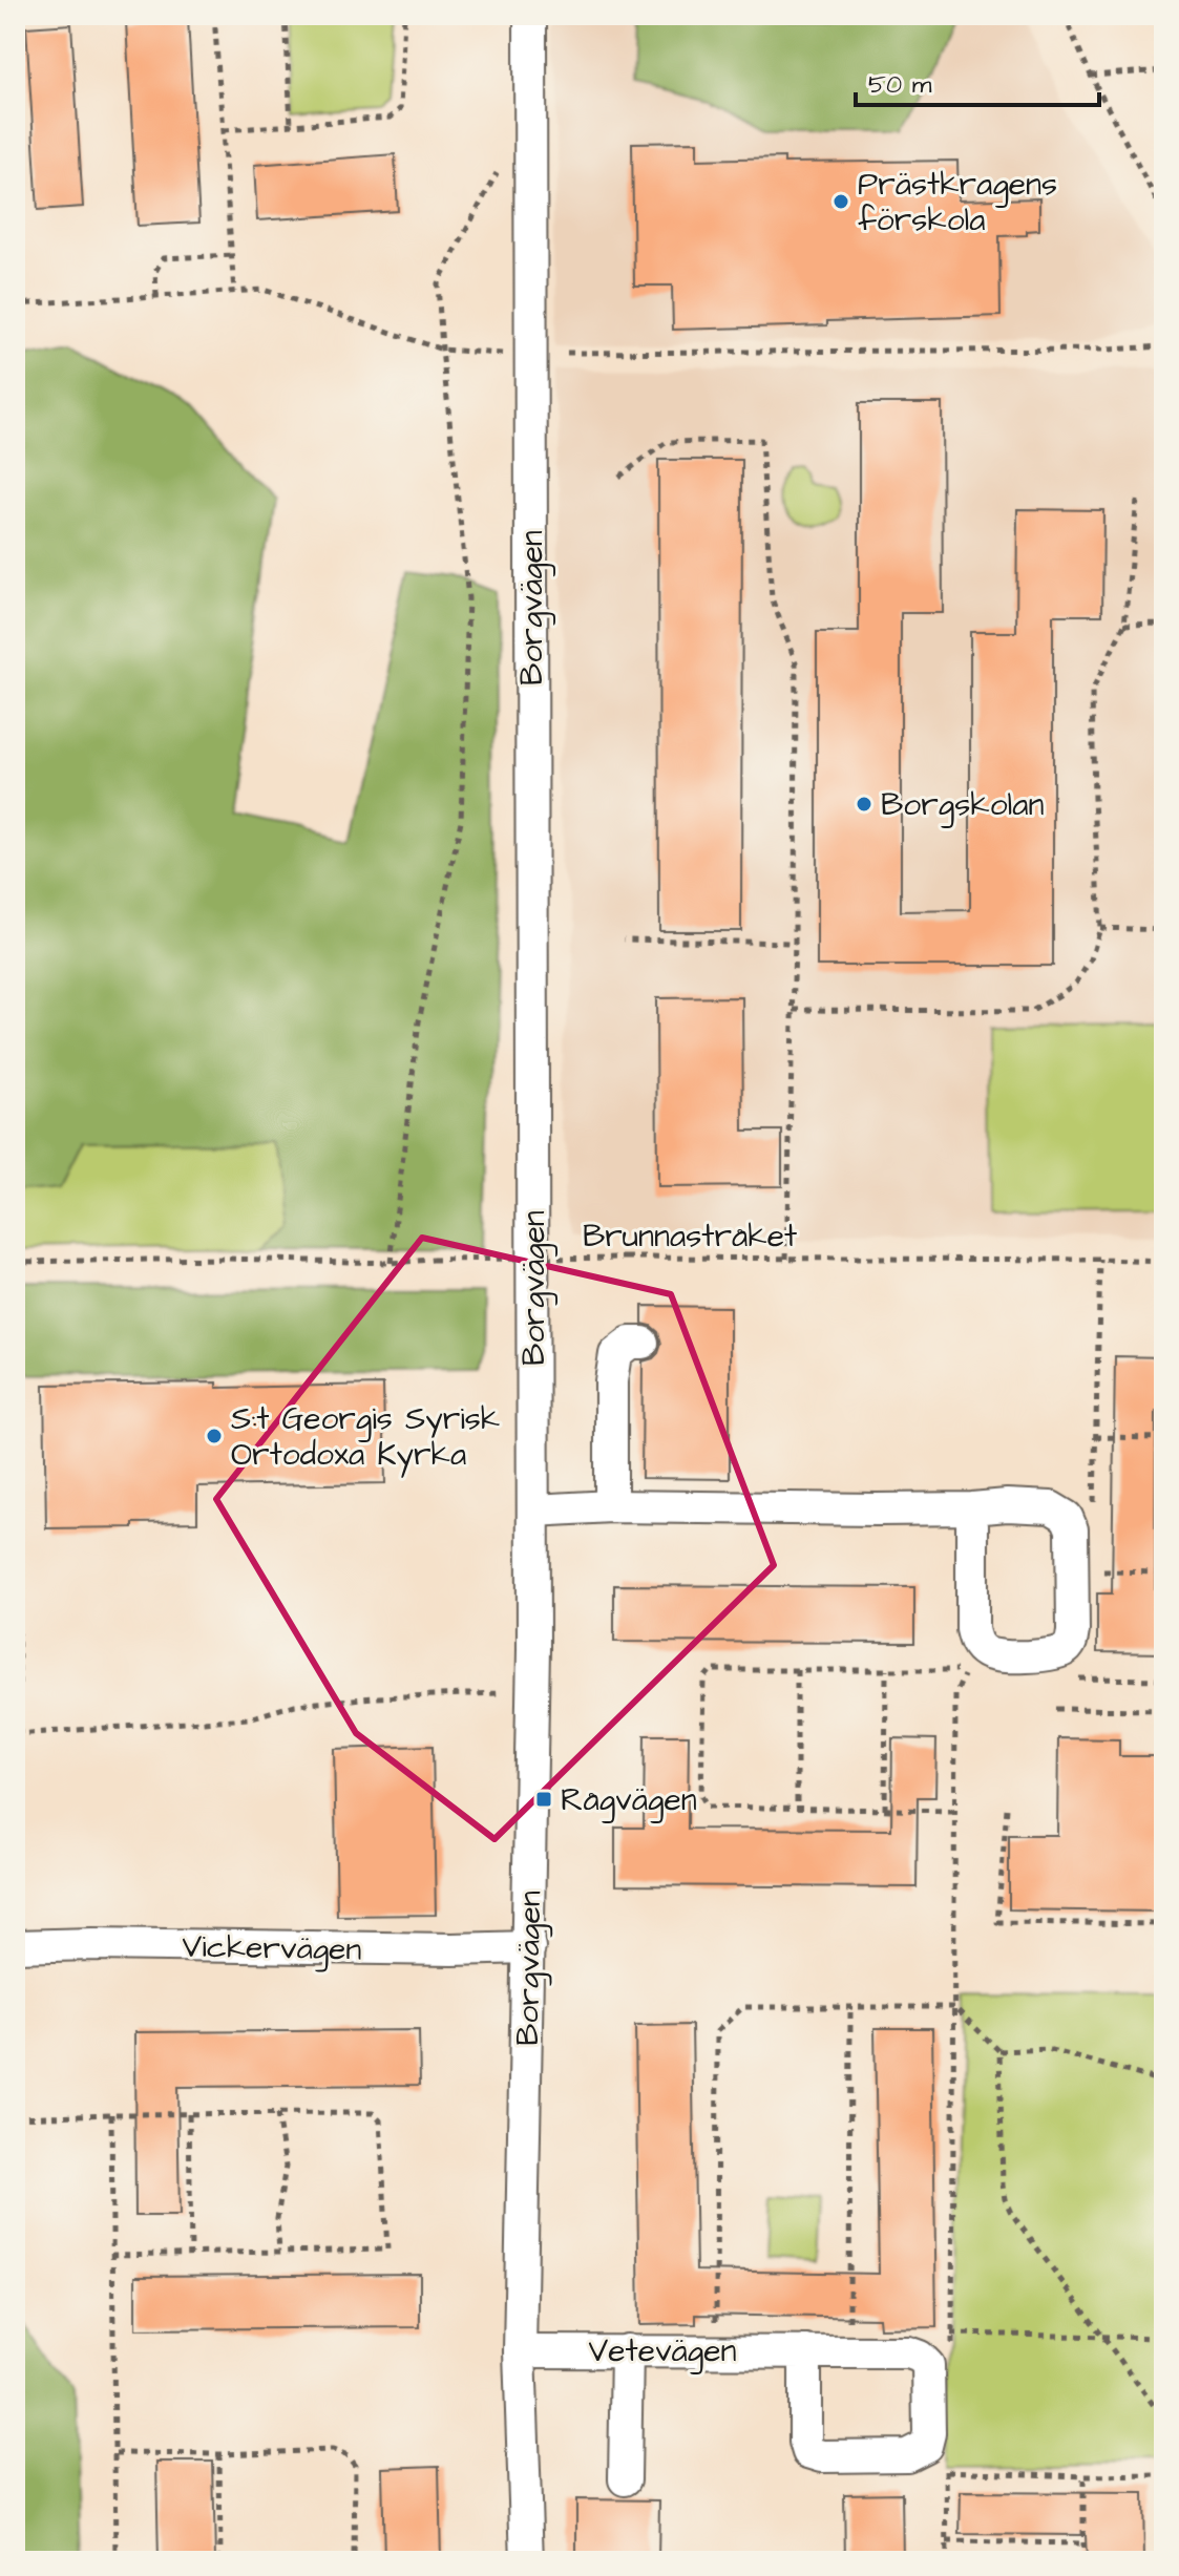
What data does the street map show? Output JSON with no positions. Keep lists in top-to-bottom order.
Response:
{
  "streets": {
    "street": ["Borgvägen", "Vickervägen", "Vetevägen"],
    "path": ["Brunnastråket"]
  },
  "crossings": [
    ["Borgvägen", "Vickervägen"],
    ["Borgvägen", "Vetevägen"]
  ],
  "places": {
    "other": ["Prästkragens förskola", "Borgskolan", "S:t Georgis Syrisk Ortodoxa Kyrka"],
    "transit": ["Rågvägen"]
  },
  "scale_bar": "50 m"
}
